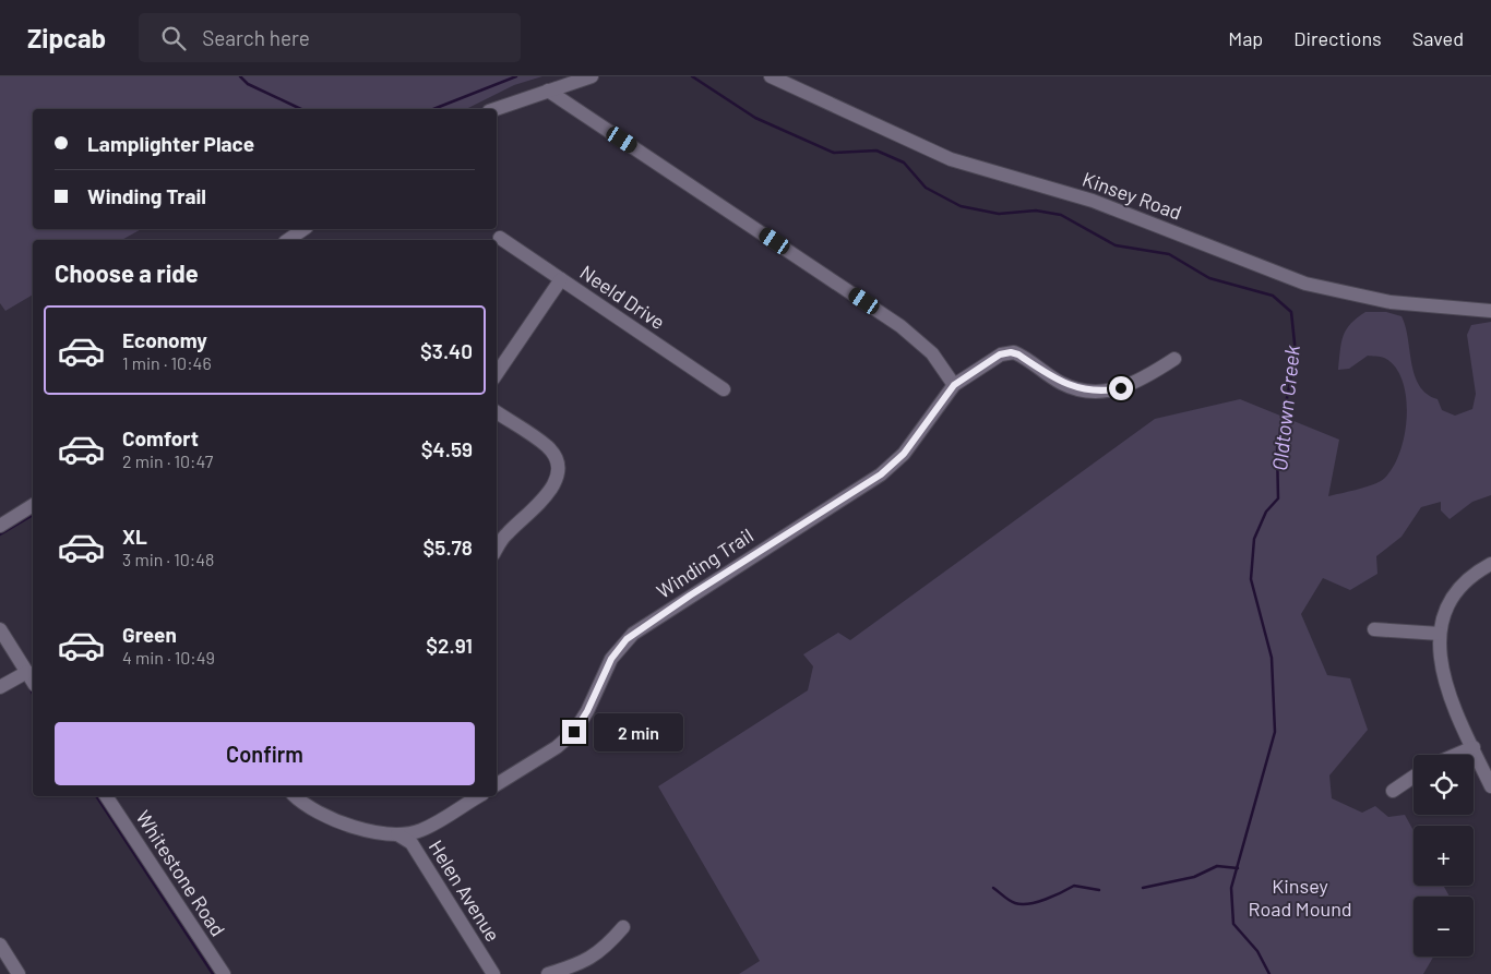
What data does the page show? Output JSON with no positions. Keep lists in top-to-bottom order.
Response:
{
  "streets": {
    "street": [
      "Kinsey Road",
      "Neeld Drive",
      "Winding Trail",
      "Whitestone Road",
      "Helen Avenue"
    ]
  },
  "water": ["Oldtown Creek"],
  "parks": ["Kinsey Road Mound"],
  "page": {
    "header": "Zipcab",
    "search": "Search here",
    "nav": ["Map", "Directions", "Saved"],
    "banner": ["Lamplighter Place", "Winding Trail"],
    "heading": "Choose a ride",
    "list": [
      {
        "name": "Economy",
        "note": "1 min · 10:46",
        "value": "$3.40"
      },
      {
        "name": "Comfort",
        "note": "2 min · 10:47",
        "value": "$4.59"
      },
      {
        "name": "XL",
        "note": "3 min · 10:48",
        "value": "$5.78"
      },
      {
        "name": "Green",
        "note": "4 min · 10:49",
        "value": "$2.91"
      }
    ],
    "buttons": "Confirm",
    "bubble": "2 min",
    "map_buttons": ["+", "−"]
  }
}
